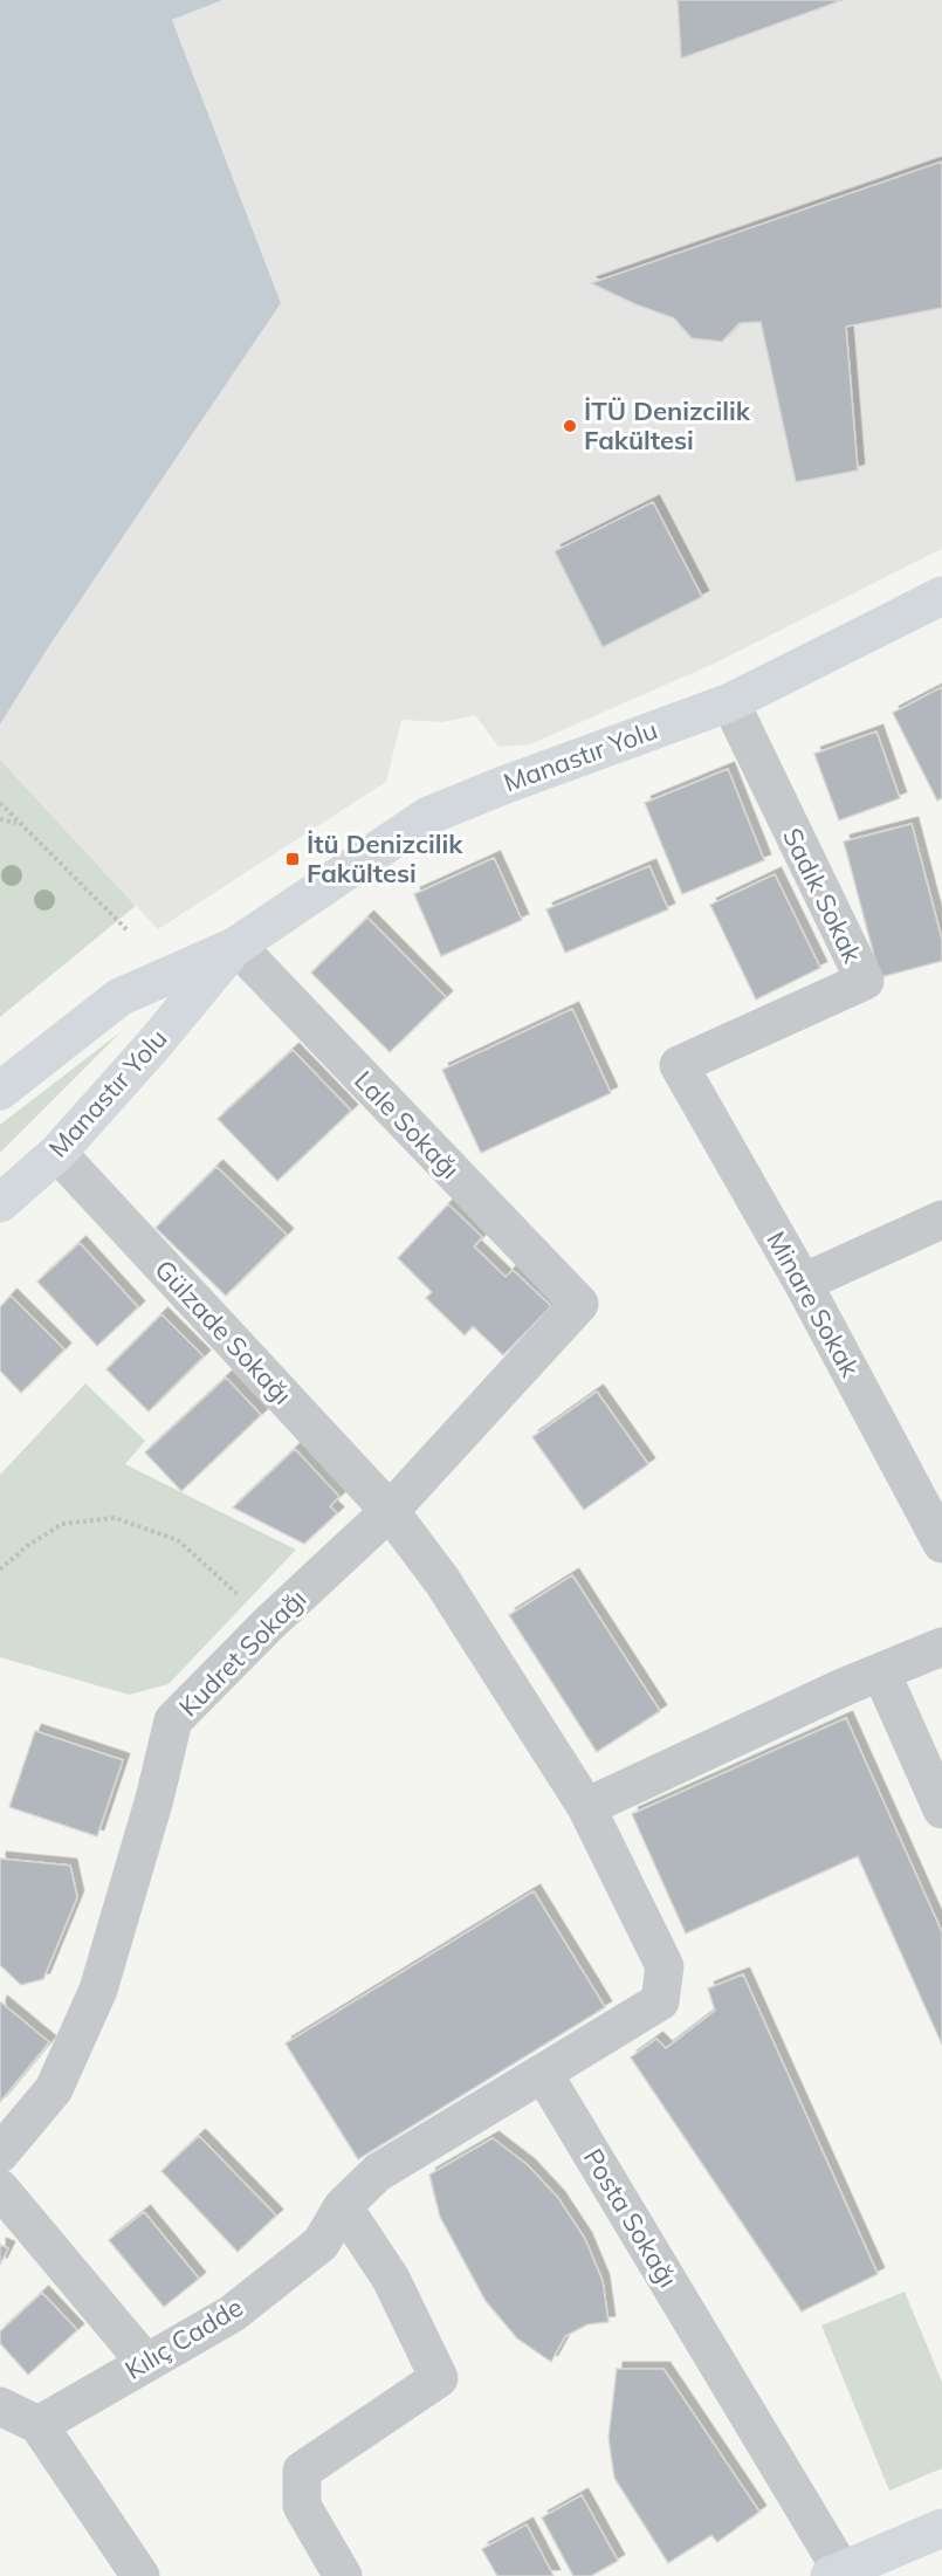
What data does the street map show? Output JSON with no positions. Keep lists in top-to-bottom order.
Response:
{
  "streets": {
    "main road": ["Manastır Yolu"],
    "street": [
      "Sadık Sokak",
      "Lale Sokağı",
      "Minare Sokak",
      "Gülzade Sokağı",
      "Kudret Sokağı",
      "Posta Sokağı",
      "Kılıç Cadde"
    ]
  },
  "crossings": [
    ["Manastır Yolu", "Sadık Sokak"],
    ["Manastır Yolu", "Lale Sokağı"],
    ["Manastır Yolu", "Gülzade Sokağı"],
    ["Sadık Sokak", "Minare Sokak"],
    ["Lale Sokağı", "Kudret Sokağı"],
    ["Gülzade Sokağı", "Kudret Sokağı"],
    ["Gülzade Sokağı", "Posta Sokağı"]
  ],
  "places": {
    "other": ["İTÜ Denizcilik Fakültesi"],
    "transit": ["İtü Denizcilik Fakültesi"]
  }
}
